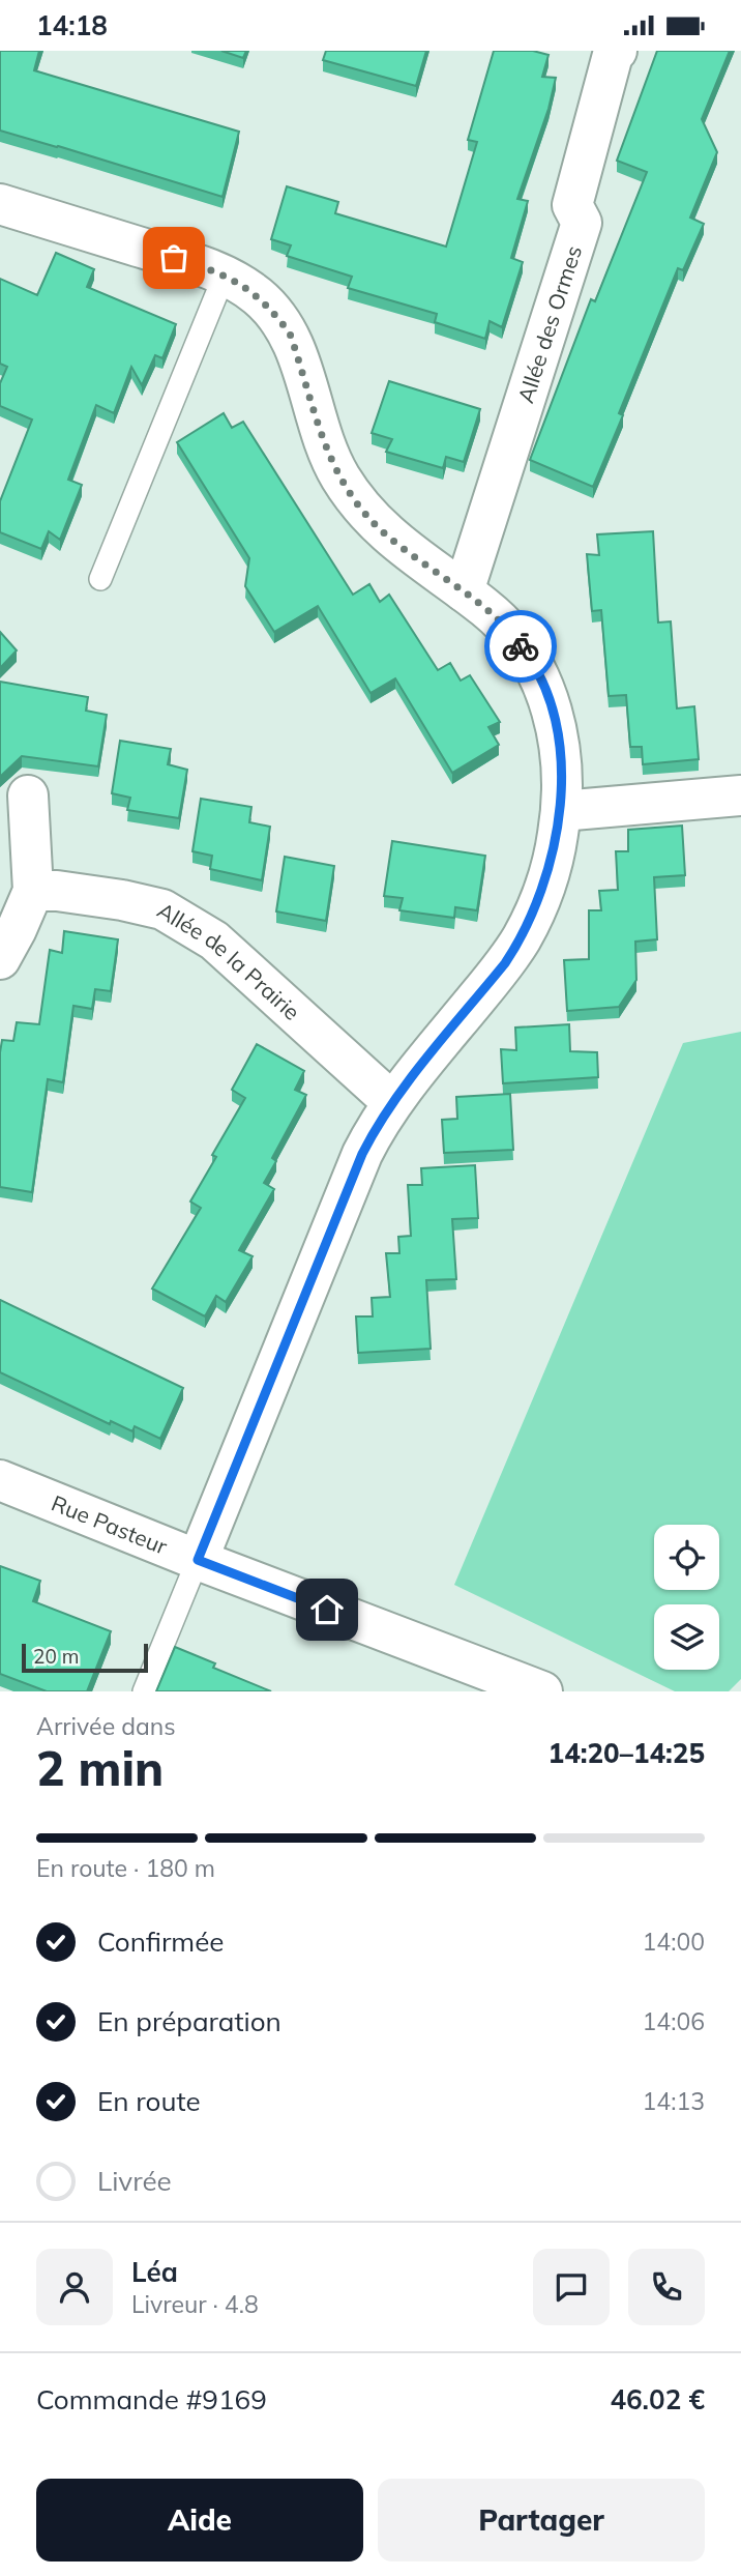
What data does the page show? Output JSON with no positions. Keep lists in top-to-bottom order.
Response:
{
  "streets": {
    "street": ["Allée des Ormes", "Allée de la Prairie", "Rue Pasteur"]
  },
  "scale_bar": "20 m",
  "page": {
    "status": "14:18",
    "scale": "20 m",
    "heading": ["2 min", "Arrivée dans", "14:20–14:25"],
    "panel": [
      "Léa",
      "Livreur · 4.8",
      "Commande #9169",
      "46.02 €"
    ],
    "bar": "En route · 180 m",
    "list": [
      ["Confirmée", "14:00"],
      ["En préparation", "14:06"],
      ["En route", "14:13"],
      "Livrée"
    ],
    "buttons": ["Aide", "Partager"]
  }
}
